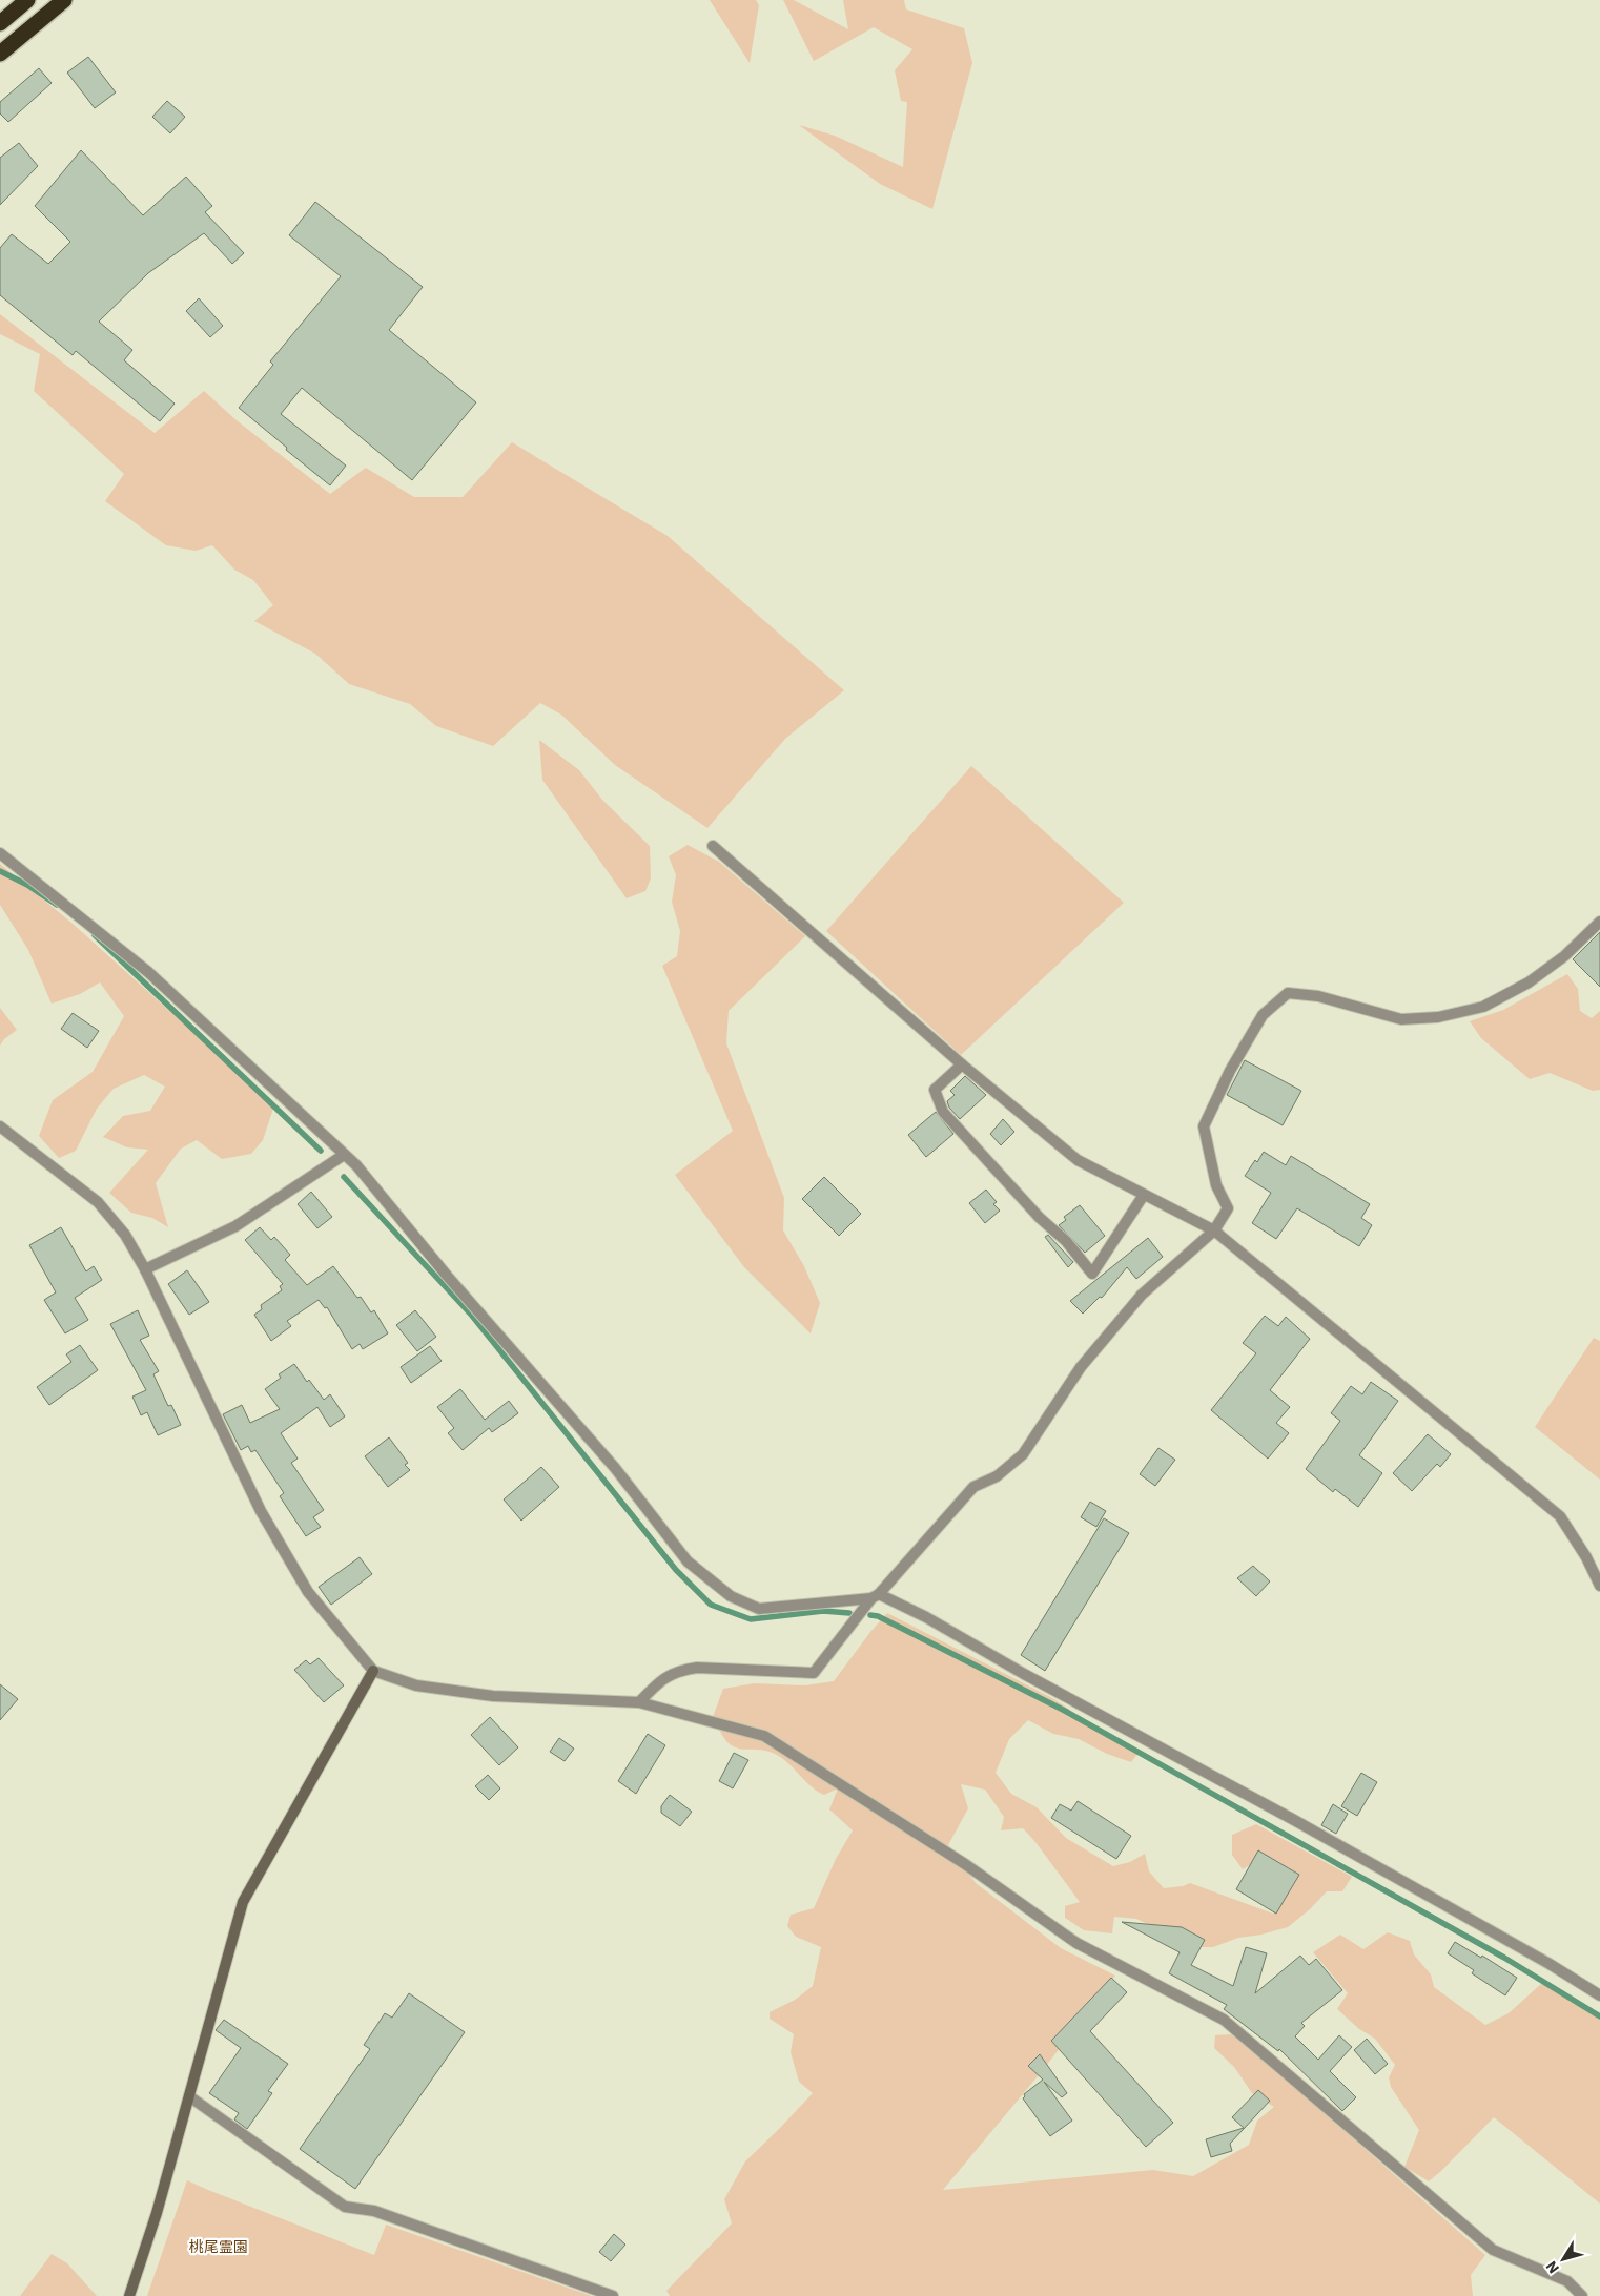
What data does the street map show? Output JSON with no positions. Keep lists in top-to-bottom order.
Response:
{
  "parks": ["桃尾霊園"],
  "north": "bottom left"
}
